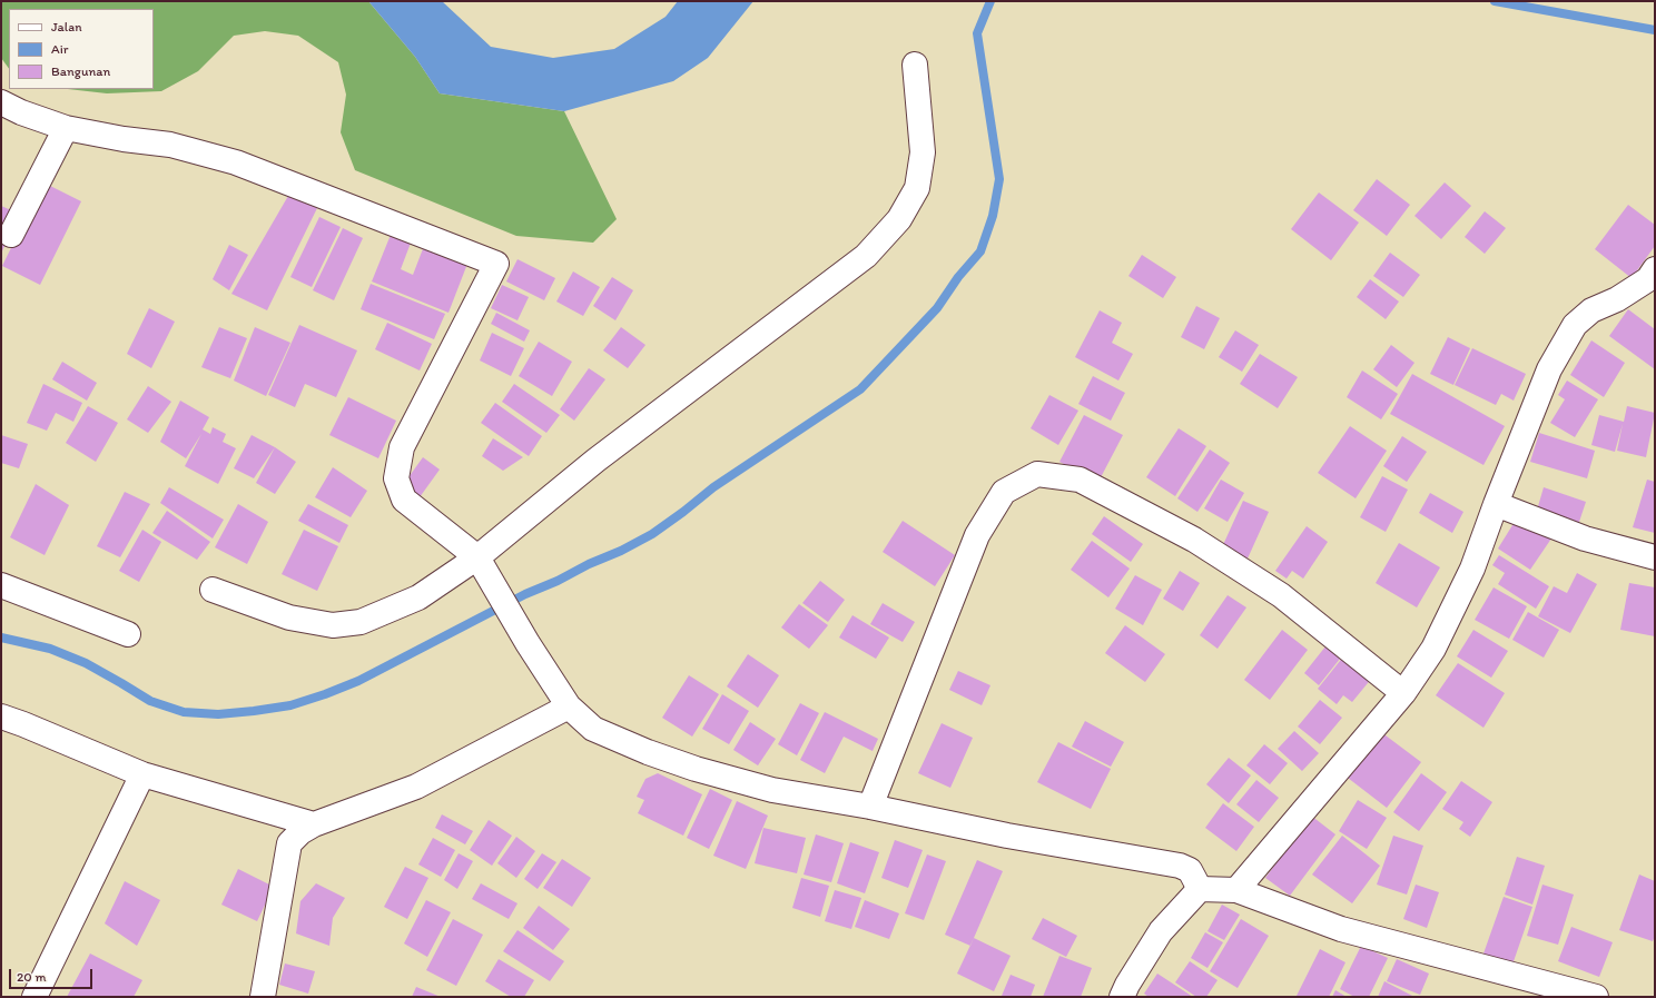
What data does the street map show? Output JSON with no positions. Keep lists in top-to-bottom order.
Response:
{
  "legend": ["Jalan", "Air", "Bangunan"],
  "scale_bar": "20 m"
}
